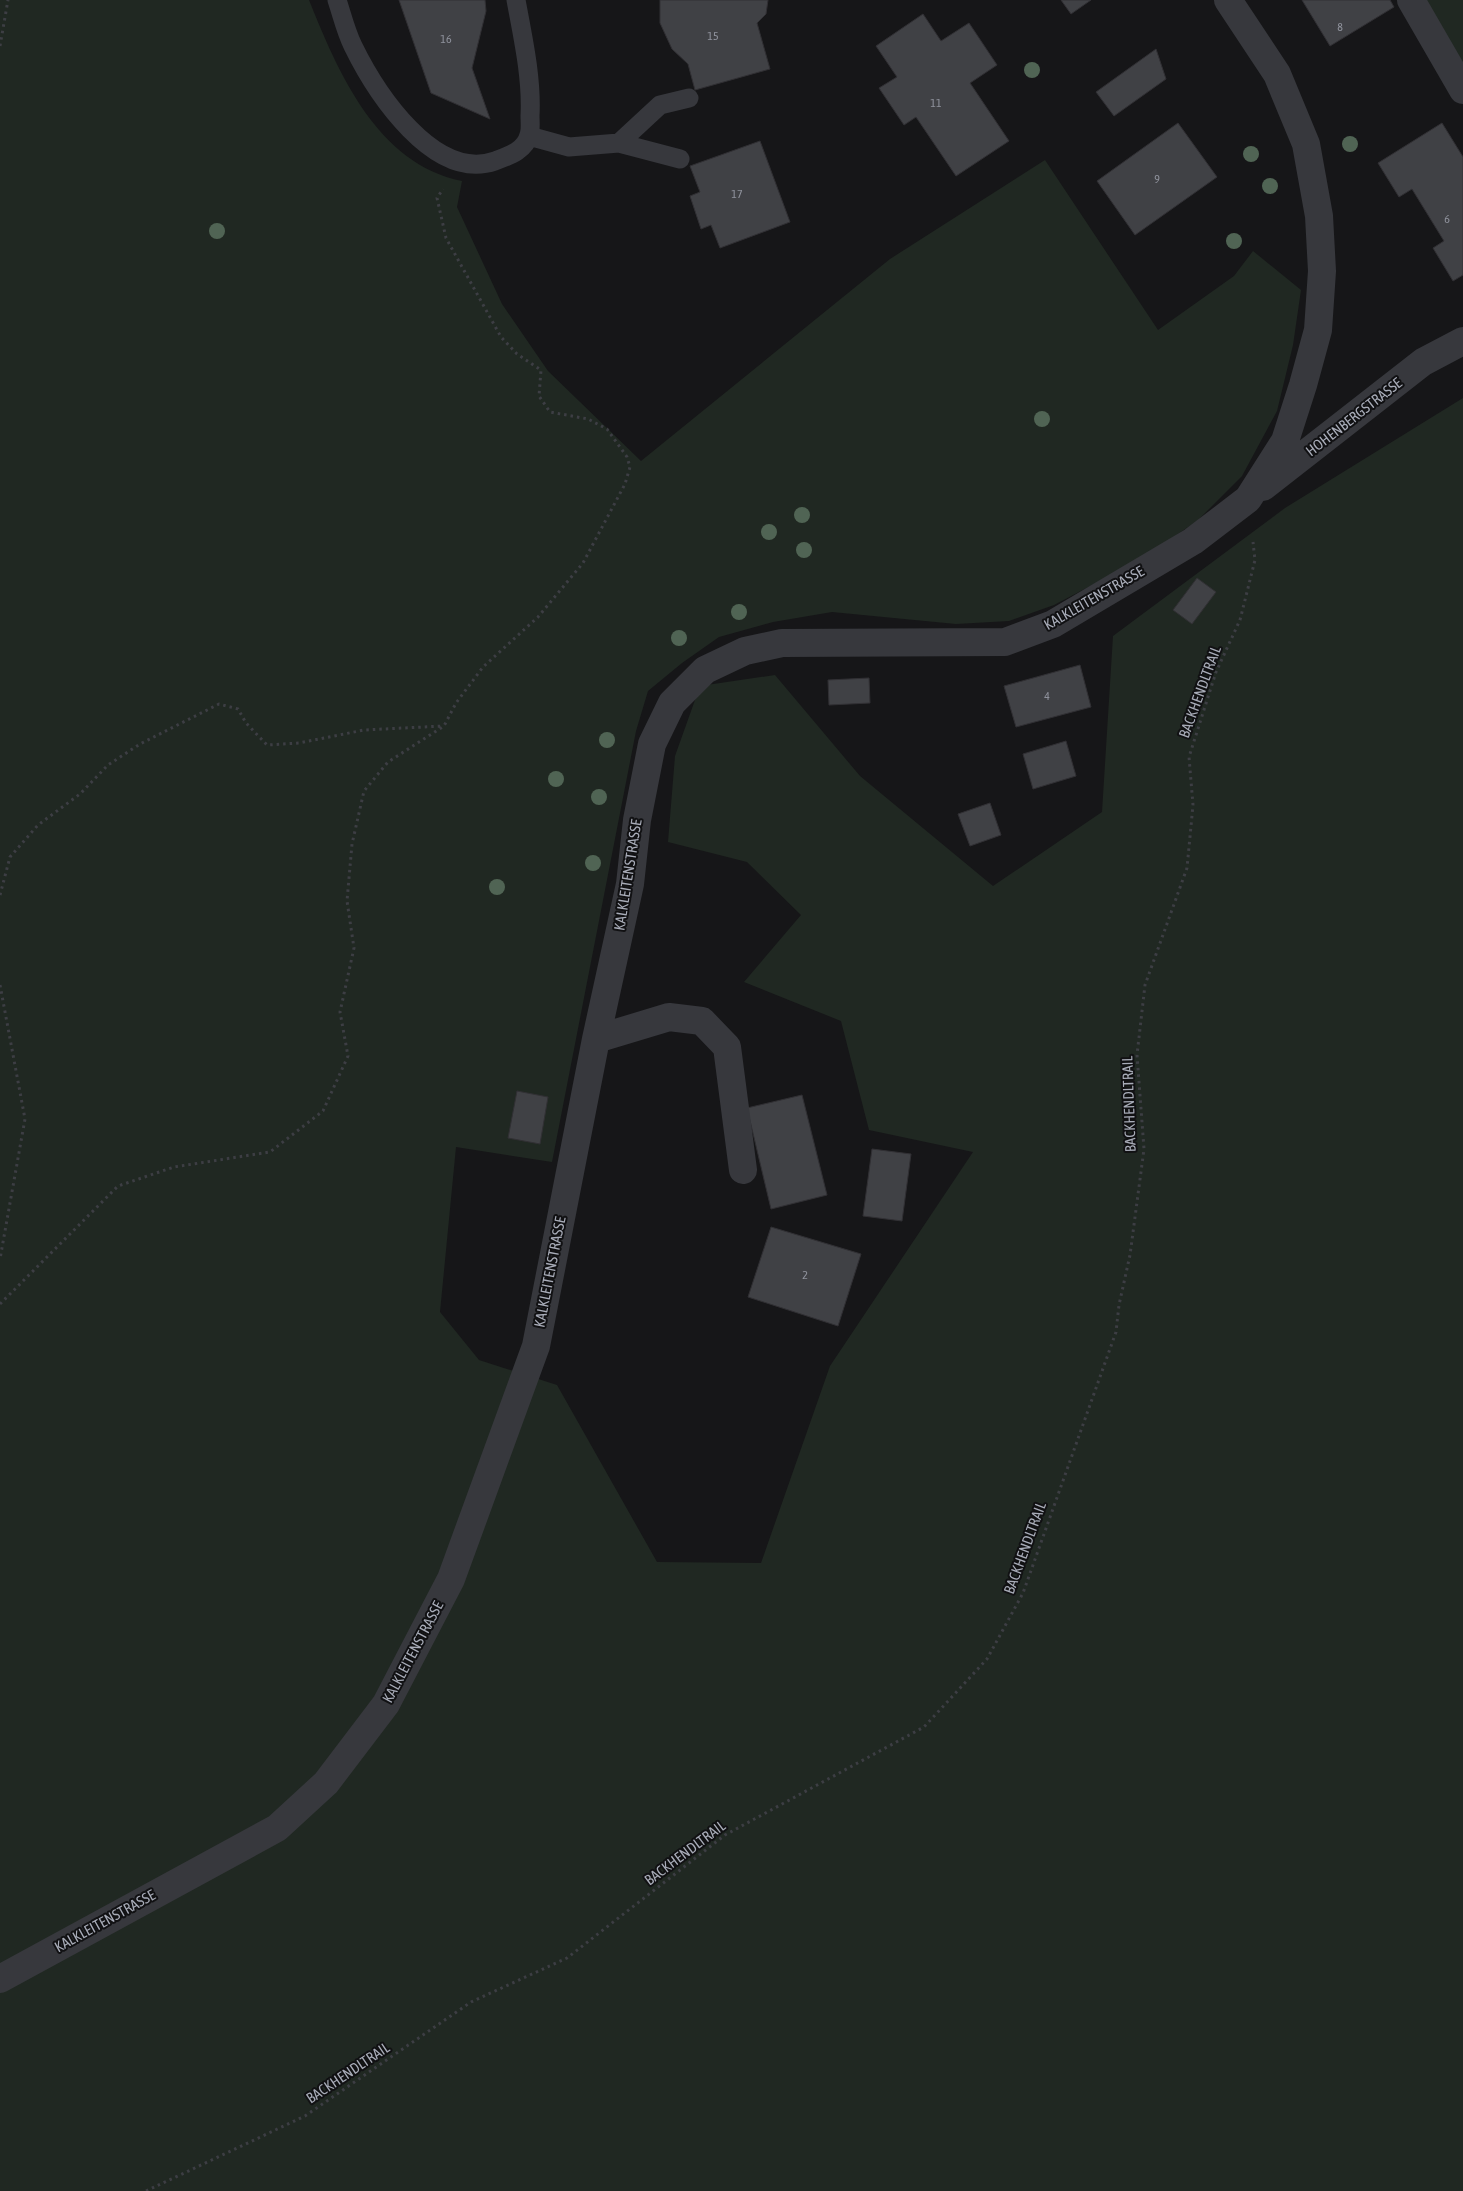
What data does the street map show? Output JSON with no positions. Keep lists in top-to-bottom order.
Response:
{
  "streets": {
    "street": ["HOHENBERGSTRASSE", "KALKLEITENSTRASSE"],
    "path": ["BACKHENDLTRAIL"]
  },
  "crossings": [
    ["HOHENBERGSTRASSE", "KALKLEITENSTRASSE"],
    ["HOHENBERGSTRASSE", "BACKHENDLTRAIL"],
    ["KALKLEITENSTRASSE", "BACKHENDLTRAIL"]
  ],
  "house_numbers": [
    "8",
    "15",
    "16",
    "11",
    "9",
    "17",
    "6",
    "4",
    "2"
  ]
}
